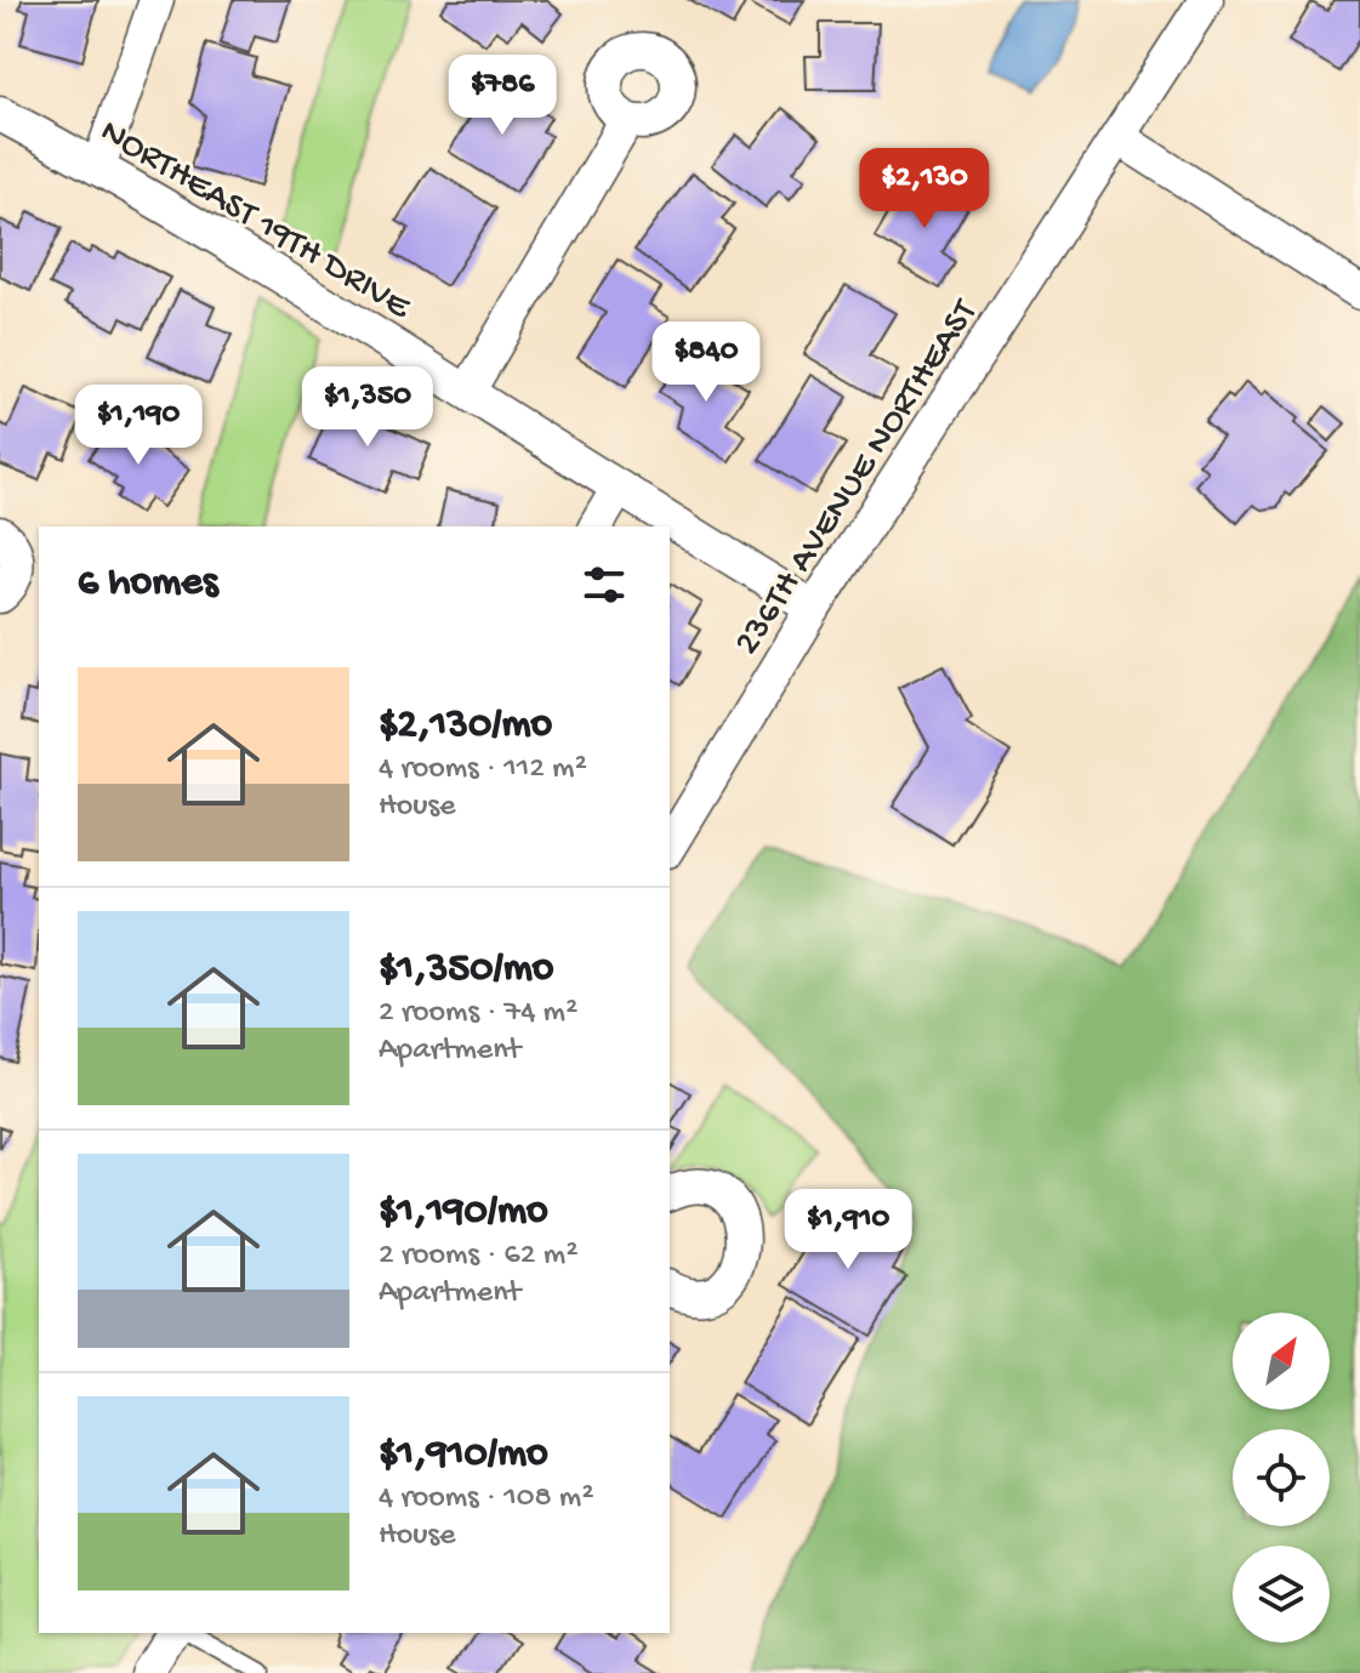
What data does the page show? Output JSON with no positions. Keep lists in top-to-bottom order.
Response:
{
  "streets": {
    "street": ["NORTHEAST 19TH DRIVE", "236TH AVENUE NORTHEAST"]
  },
  "crossings": [
    ["NORTHEAST 19TH DRIVE", "236TH AVENUE NORTHEAST"]
  ],
  "north": "top right",
  "page": {
    "price": [
      "$786",
      "$2,130",
      "$840",
      "$1,350",
      "$1,190",
      "$1,910"
    ],
    "heading": "6 homes",
    "list": [
      {
        "name": "$2,130/mo",
        "note": "4 rooms · 112 m² · House"
      },
      {
        "name": "$1,350/mo",
        "note": "2 rooms · 74 m² · Apartment"
      },
      {
        "name": "$1,190/mo",
        "note": "2 rooms · 62 m² · Apartment"
      },
      {
        "name": "$1,910/mo",
        "note": "4 rooms · 108 m² · House"
      }
    ]
  }
}
